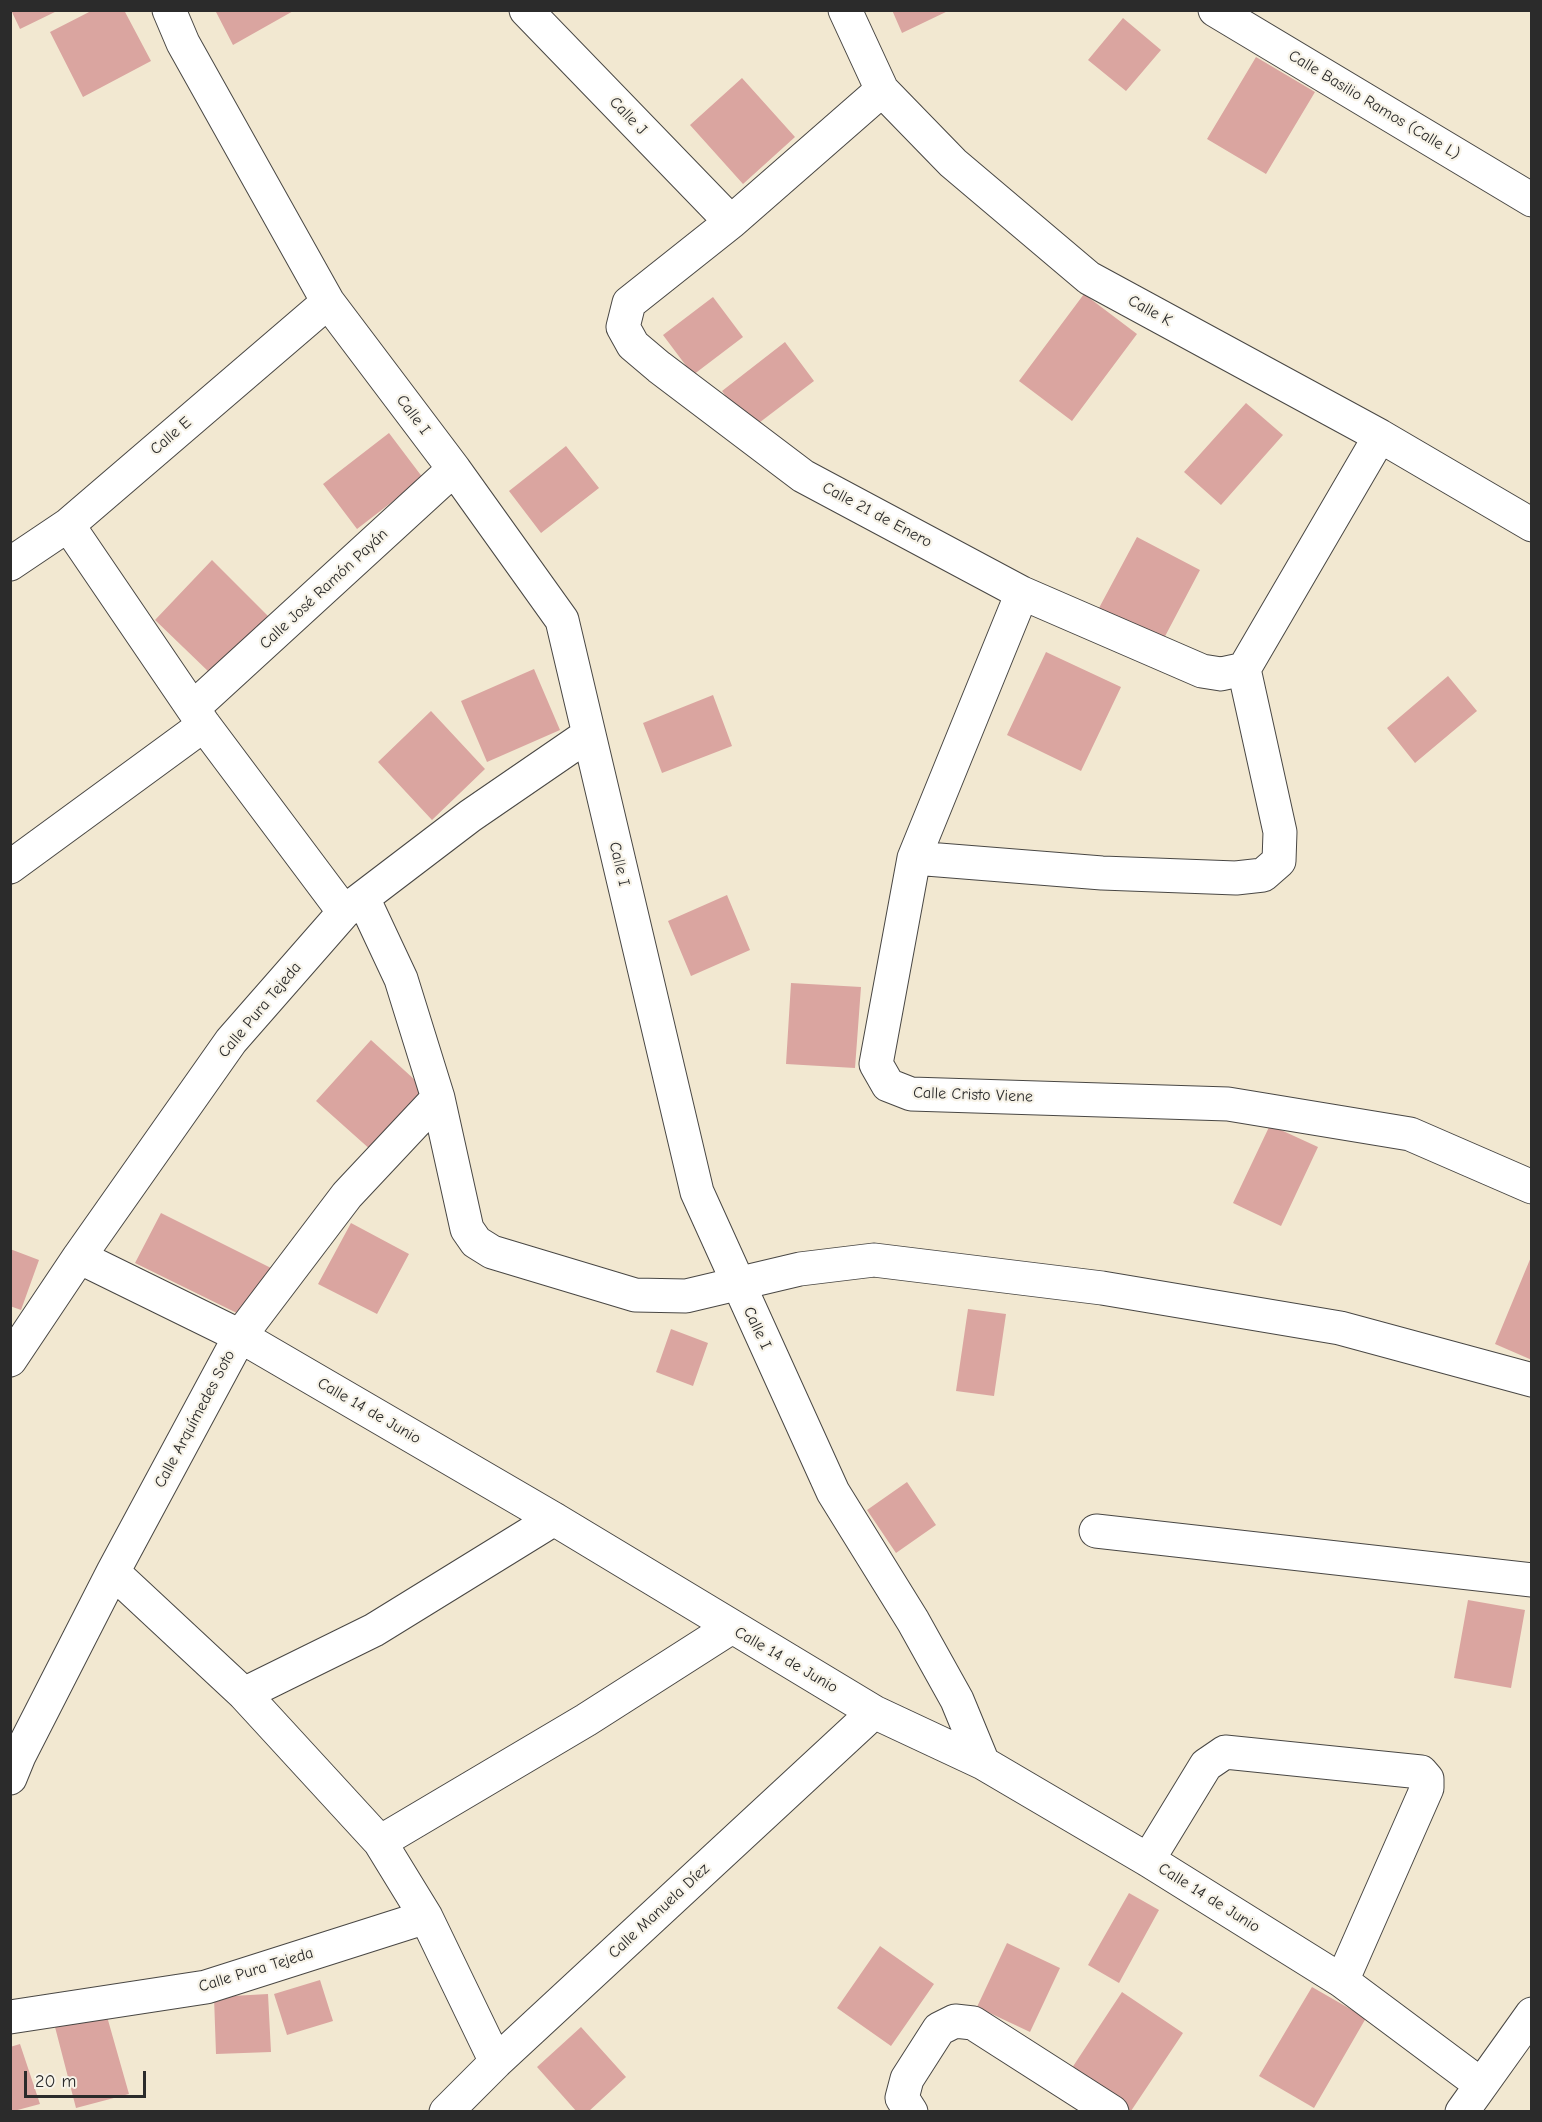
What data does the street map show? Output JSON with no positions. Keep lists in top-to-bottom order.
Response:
{
  "streets": {
    "street": [
      "Calle Basilio Ramos (Calle L)",
      "Calle J",
      "Calle K",
      "Calle I",
      "Calle E",
      "Calle 21 de Enero",
      "Calle José Ramón Payán",
      "Calle Pura Tejeda",
      "Calle Cristo Viene",
      "Calle 14 de Junio",
      "Calle Arquímedes Soto",
      "Calle Manuela Díez"
    ]
  },
  "crossings": [
    ["Calle J", "Calle 21 de Enero"],
    ["Calle K", "Calle 21 de Enero"],
    ["Calle I", "Calle E"],
    ["Calle I", "Calle José Ramón Payán"],
    ["Calle I", "Calle Pura Tejeda"],
    ["Calle I", "Calle 14 de Junio"],
    ["Calle 21 de Enero", "Calle Cristo Viene"],
    ["Calle Pura Tejeda", "Calle 14 de Junio"],
    ["Calle 14 de Junio", "Calle Arquímedes Soto"],
    ["Calle 14 de Junio", "Calle Manuela Díez"]
  ],
  "scale_bar": "20 m"
}
